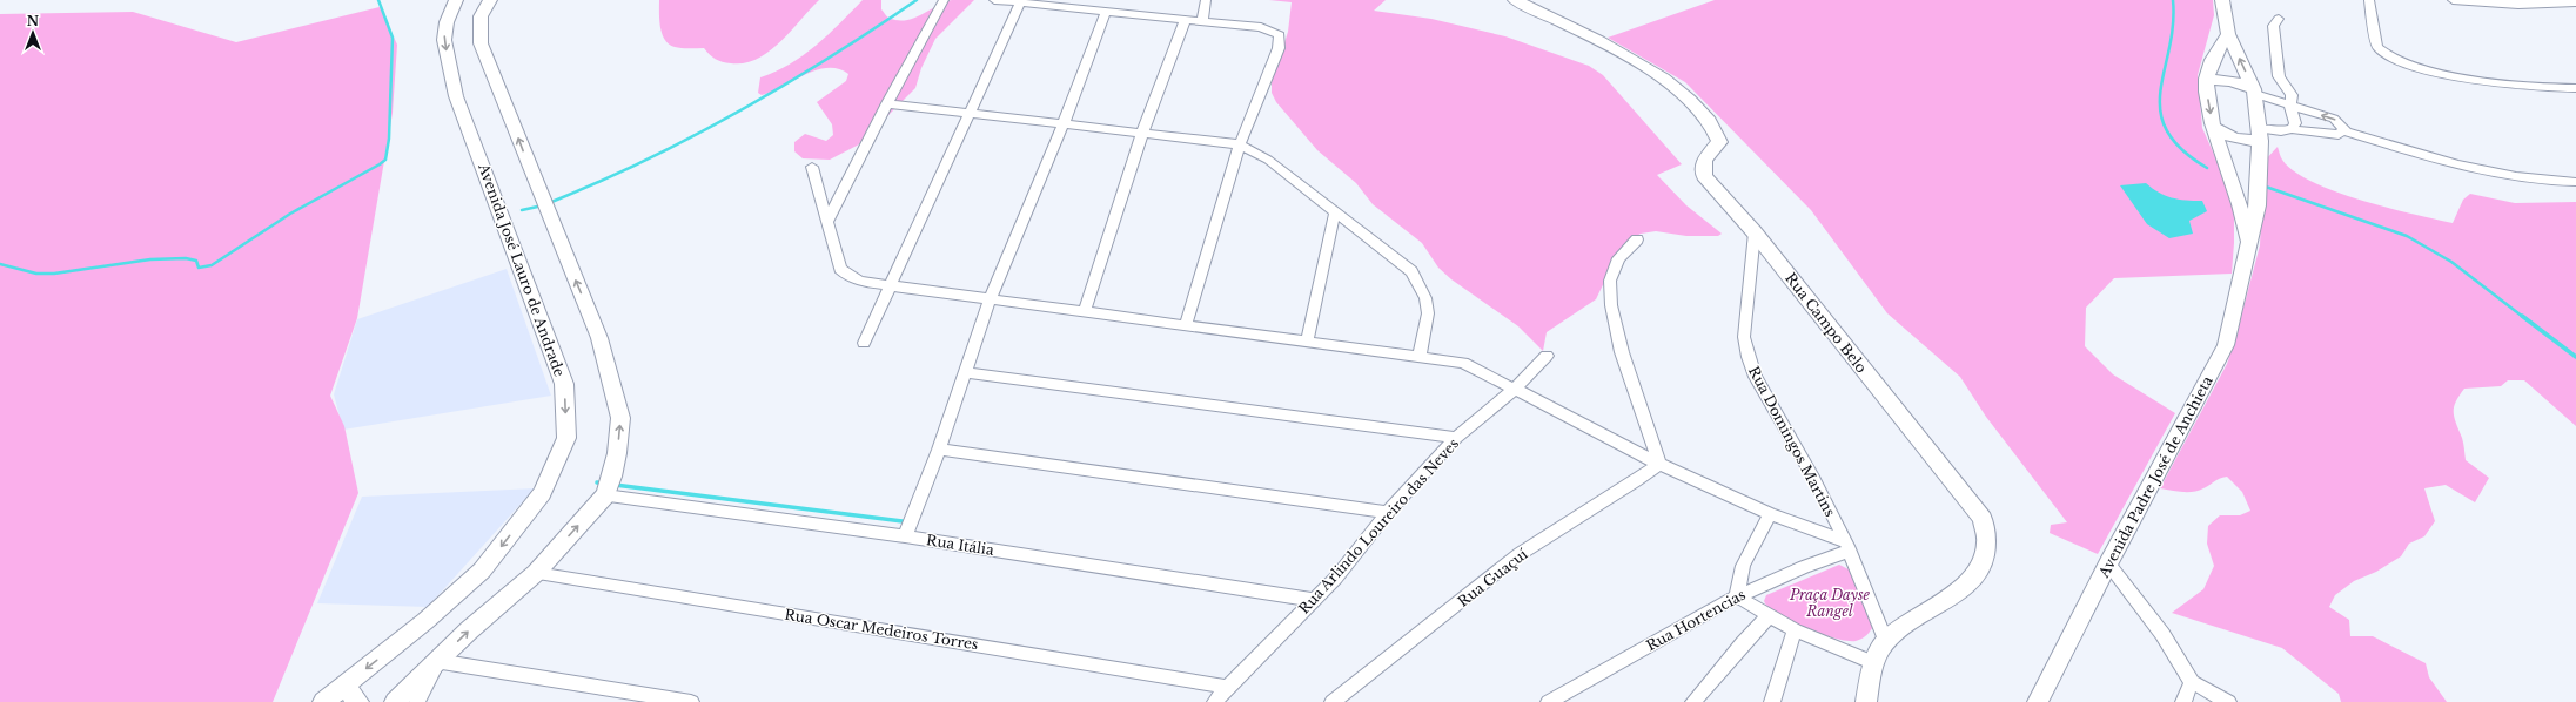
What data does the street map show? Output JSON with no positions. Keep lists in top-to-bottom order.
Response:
{
  "streets": {
    "street": [
      "Avenida José Lauro de Andrade",
      "Rua Campo Belo",
      "Rua Domingos Martins",
      "Avenida Padre José de Anchieta",
      "Rua Arlindo Loureiro das Neves",
      "Rua Itália",
      "Rua Guaçuí",
      "Rua Hortencias",
      "Rua Oscar Medeiros Torres"
    ]
  },
  "crossings": [
    ["Rua Campo Belo", "Rua Domingos Martins"],
    ["Rua Domingos Martins", "Rua Hortencias"],
    ["Rua Arlindo Loureiro das Neves", "Rua Itália"],
    ["Rua Arlindo Loureiro das Neves", "Rua Oscar Medeiros Torres"]
  ],
  "one_way": ["Avenida José Lauro de Andrade"],
  "parks": ["Praça Dayse Rangel"],
  "north": "top"
}
